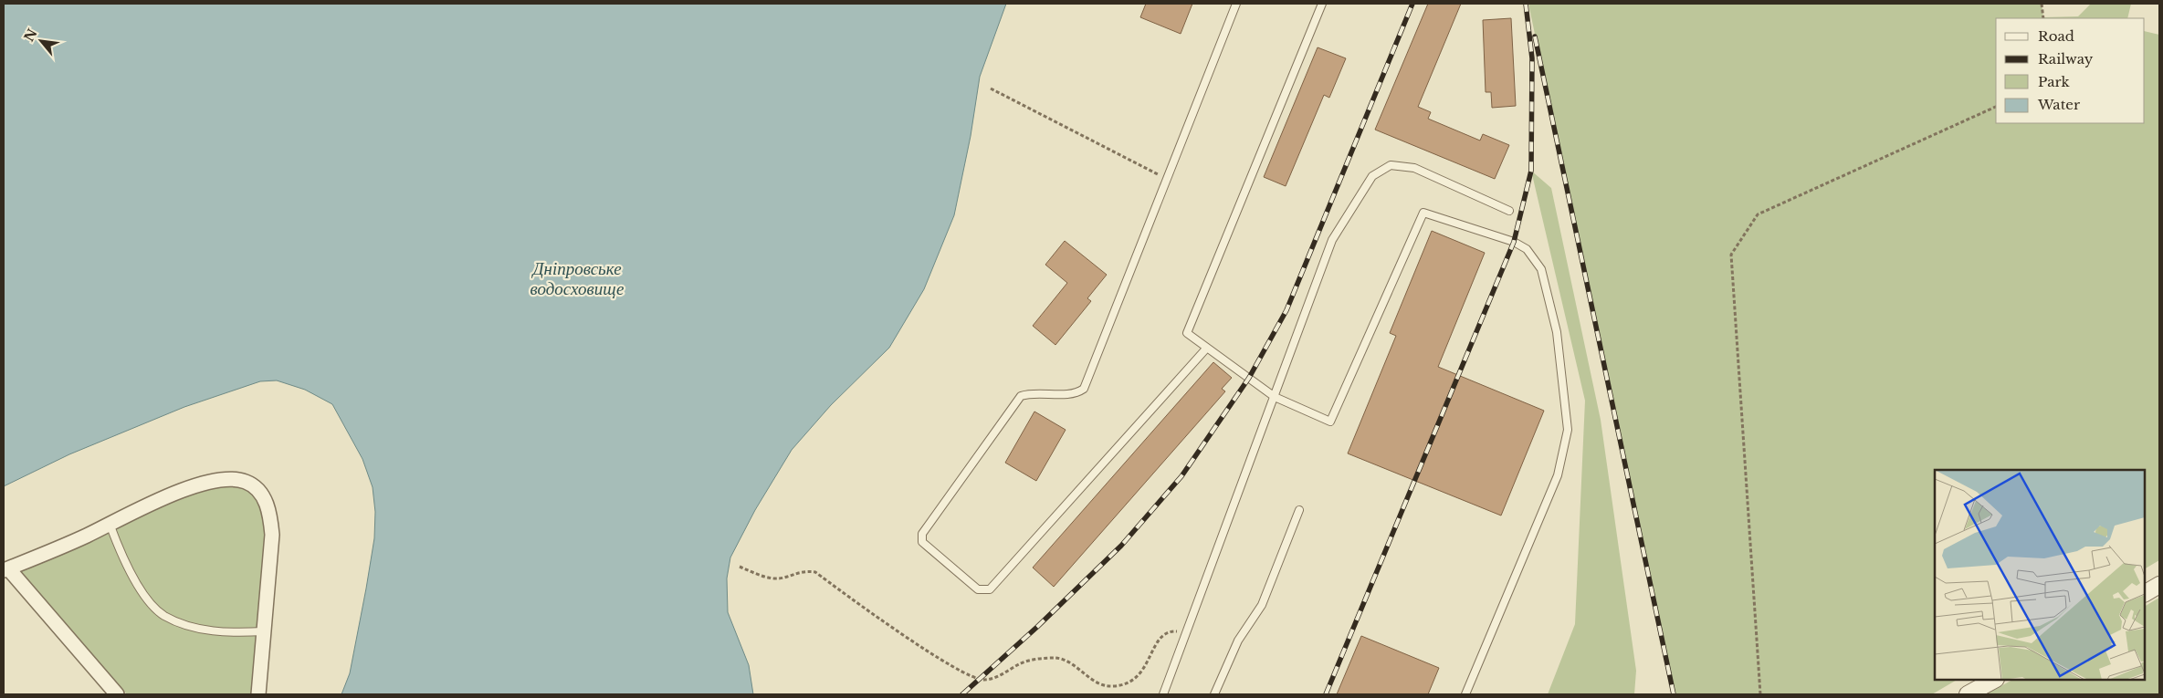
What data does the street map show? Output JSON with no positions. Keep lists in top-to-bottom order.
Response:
{
  "water": ["Дніпровське водосховище"],
  "legend": [
    "Road",
    "Railway",
    "Park",
    "Water"
  ],
  "north": "top left"
}
